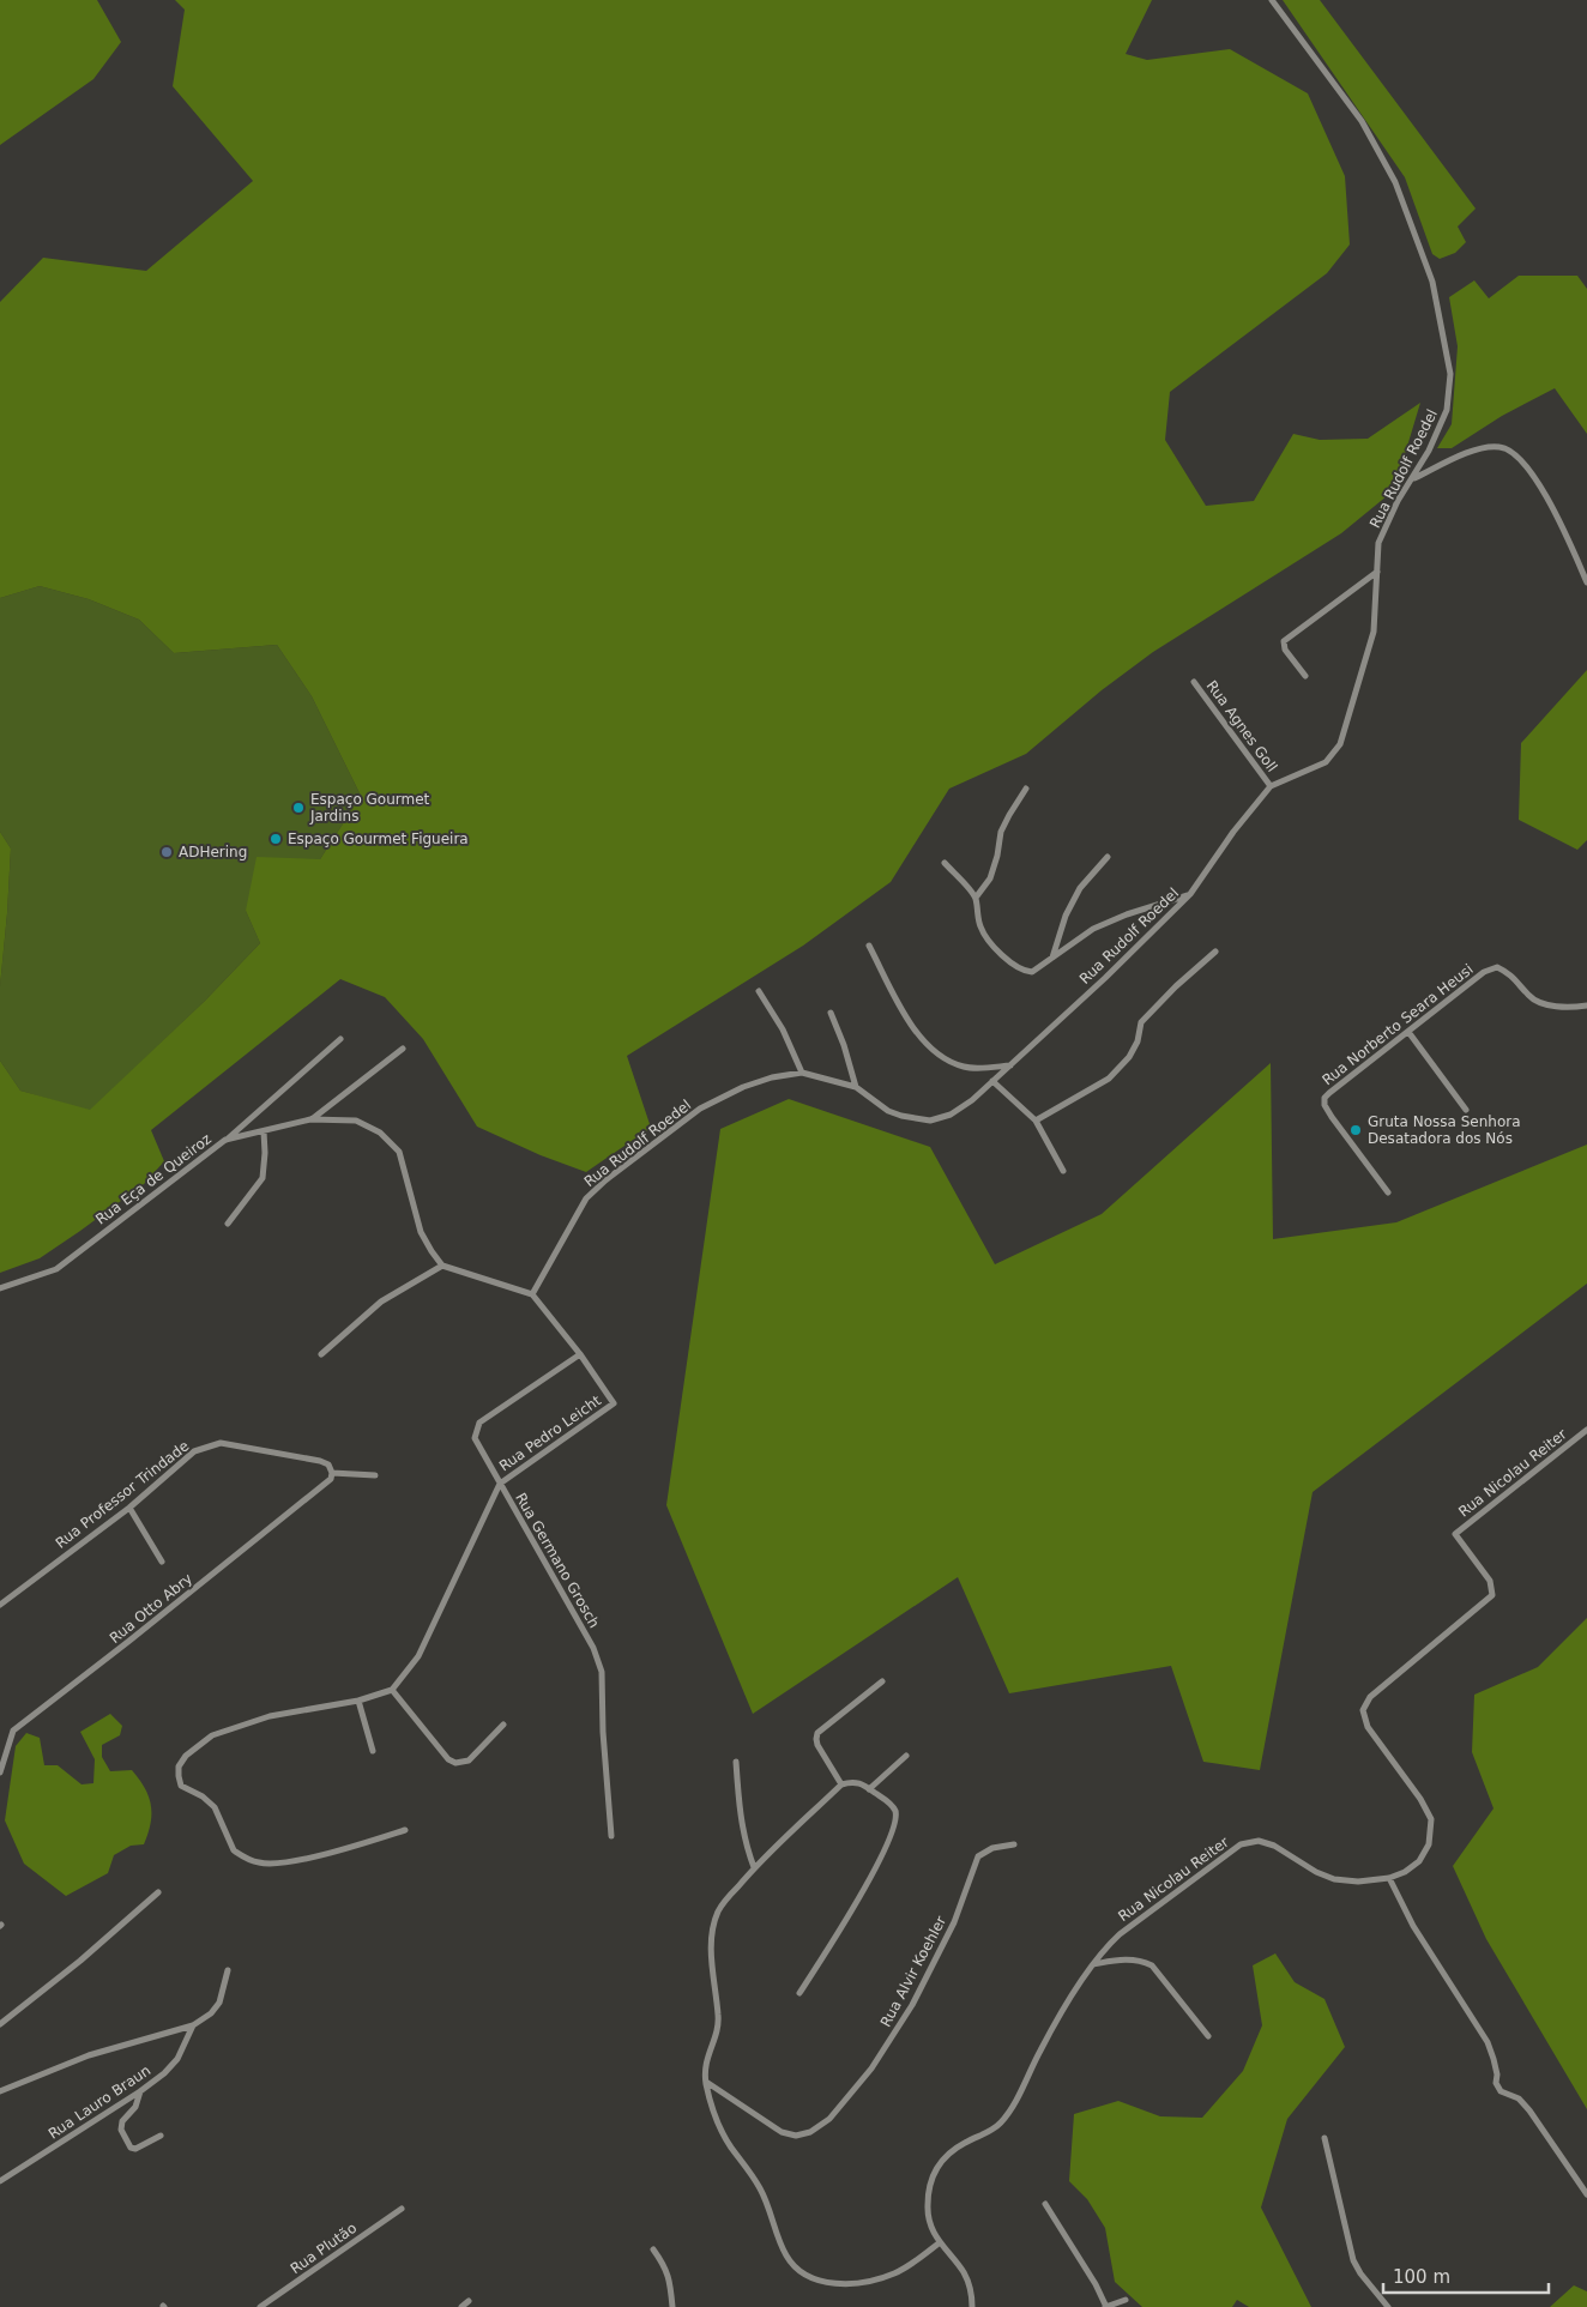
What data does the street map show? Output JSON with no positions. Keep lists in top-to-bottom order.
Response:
{
  "streets": {
    "street": [
      "Rua Rudolf Roedel",
      "Rua Agnes Goll",
      "Rua Norberto Seara Heusi",
      "Rua Eça de Queiroz",
      "Rua Pedro Leicht",
      "Rua Nicolau Reiter",
      "Rua Professor Trindade",
      "Rua Germano Grosch",
      "Rua Otto Abry",
      "Rua Alvir Koehler",
      "Rua Lauro Braun",
      "Rua Plutão"
    ]
  },
  "crossings": [
    ["Rua Rudolf Roedel", "Rua Agnes Goll"],
    ["Rua Pedro Leicht", "Rua Germano Grosch"],
    ["Rua Professor Trindade", "Rua Otto Abry"]
  ],
  "places": [
    "Espaço Gourmet Jardins",
    "Espaço Gourmet Figueira",
    "ADHering",
    "Gruta Nossa Senhora Desatadora dos Nós"
  ],
  "scale_bar": "100 m"
}
